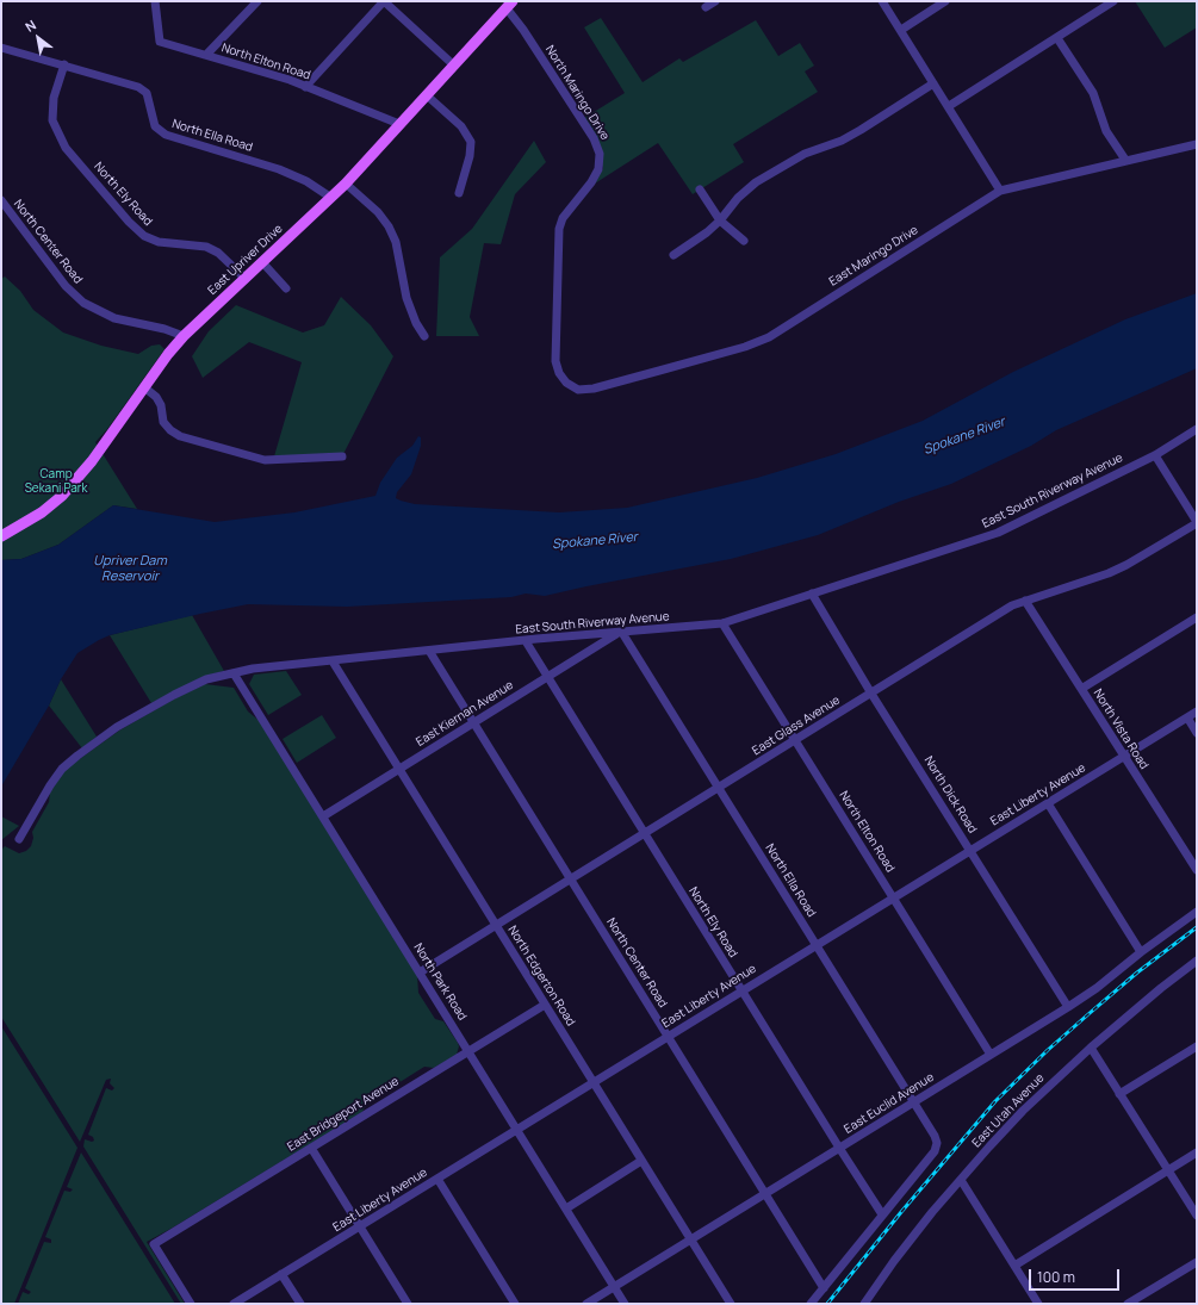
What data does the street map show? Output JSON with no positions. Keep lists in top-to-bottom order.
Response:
{
  "streets": {
    "main road": ["East Upriver Drive"],
    "street": [
      "North Elton Road",
      "North Maringo Drive",
      "North Ella Road",
      "North Ely Road",
      "North Center Road",
      "East Maringo Drive",
      "East South Riverway Avenue",
      "East Kiernan Avenue",
      "East Glass Avenue",
      "North Vista Road",
      "North Dick Road",
      "East Liberty Avenue",
      "North Edgerton Road",
      "North Park Road",
      "East Euclid Avenue",
      "East Utah Avenue",
      "East Bridgeport Avenue"
    ]
  },
  "crossings": [
    ["North Elton Road", "East Upriver Drive"],
    ["North Elton Road", "East South Riverway Avenue"],
    ["North Elton Road", "East Glass Avenue"],
    ["North Elton Road", "East Liberty Avenue"],
    ["North Elton Road", "East Euclid Avenue"],
    ["North Maringo Drive", "East Maringo Drive"],
    ["North Maringo Drive", "East Upriver Drive"],
    ["North Ella Road", "North Ely Road"],
    ["North Ella Road", "East Upriver Drive"],
    ["North Ella Road", "East South Riverway Avenue"],
    ["North Ella Road", "East Kiernan Avenue"],
    ["North Ella Road", "East Glass Avenue"],
    ["North Ella Road", "East Liberty Avenue"],
    ["North Ella Road", "East Euclid Avenue"],
    ["North Ely Road", "East Upriver Drive"],
    ["North Ely Road", "East South Riverway Avenue"],
    ["North Ely Road", "East Kiernan Avenue"],
    ["North Ely Road", "East Glass Avenue"],
    ["North Ely Road", "East Liberty Avenue"],
    ["North Ely Road", "East Euclid Avenue"],
    ["North Center Road", "East Upriver Drive"],
    ["North Center Road", "East South Riverway Avenue"],
    ["North Center Road", "East Kiernan Avenue"],
    ["North Center Road", "East Glass Avenue"],
    ["North Center Road", "East Liberty Avenue"],
    ["North Center Road", "East Euclid Avenue"],
    ["East South Riverway Avenue", "East Kiernan Avenue"],
    ["East South Riverway Avenue", "North Dick Road"],
    ["East South Riverway Avenue", "North Edgerton Road"],
    ["East South Riverway Avenue", "North Park Road"],
    ["East Kiernan Avenue", "North Edgerton Road"],
    ["East Kiernan Avenue", "North Park Road"],
    ["East Glass Avenue", "North Vista Road"],
    ["East Glass Avenue", "North Dick Road"],
    ["East Glass Avenue", "North Edgerton Road"],
    ["East Glass Avenue", "North Park Road"],
    ["North Vista Road", "East Liberty Avenue"],
    ["North Dick Road", "East Liberty Avenue"],
    ["North Dick Road", "East Euclid Avenue"],
    ["East Liberty Avenue", "North Edgerton Road"],
    ["East Liberty Avenue", "North Park Road"],
    ["North Edgerton Road", "East Euclid Avenue"],
    ["North Edgerton Road", "East Bridgeport Avenue"],
    ["North Park Road", "East Euclid Avenue"],
    ["North Park Road", "East Bridgeport Avenue"]
  ],
  "water": ["Spokane River", "Upriver Dam Reservoir"],
  "parks": ["Camp Sekani Park"],
  "scale_bar": "100 m",
  "north": "top left"
}
